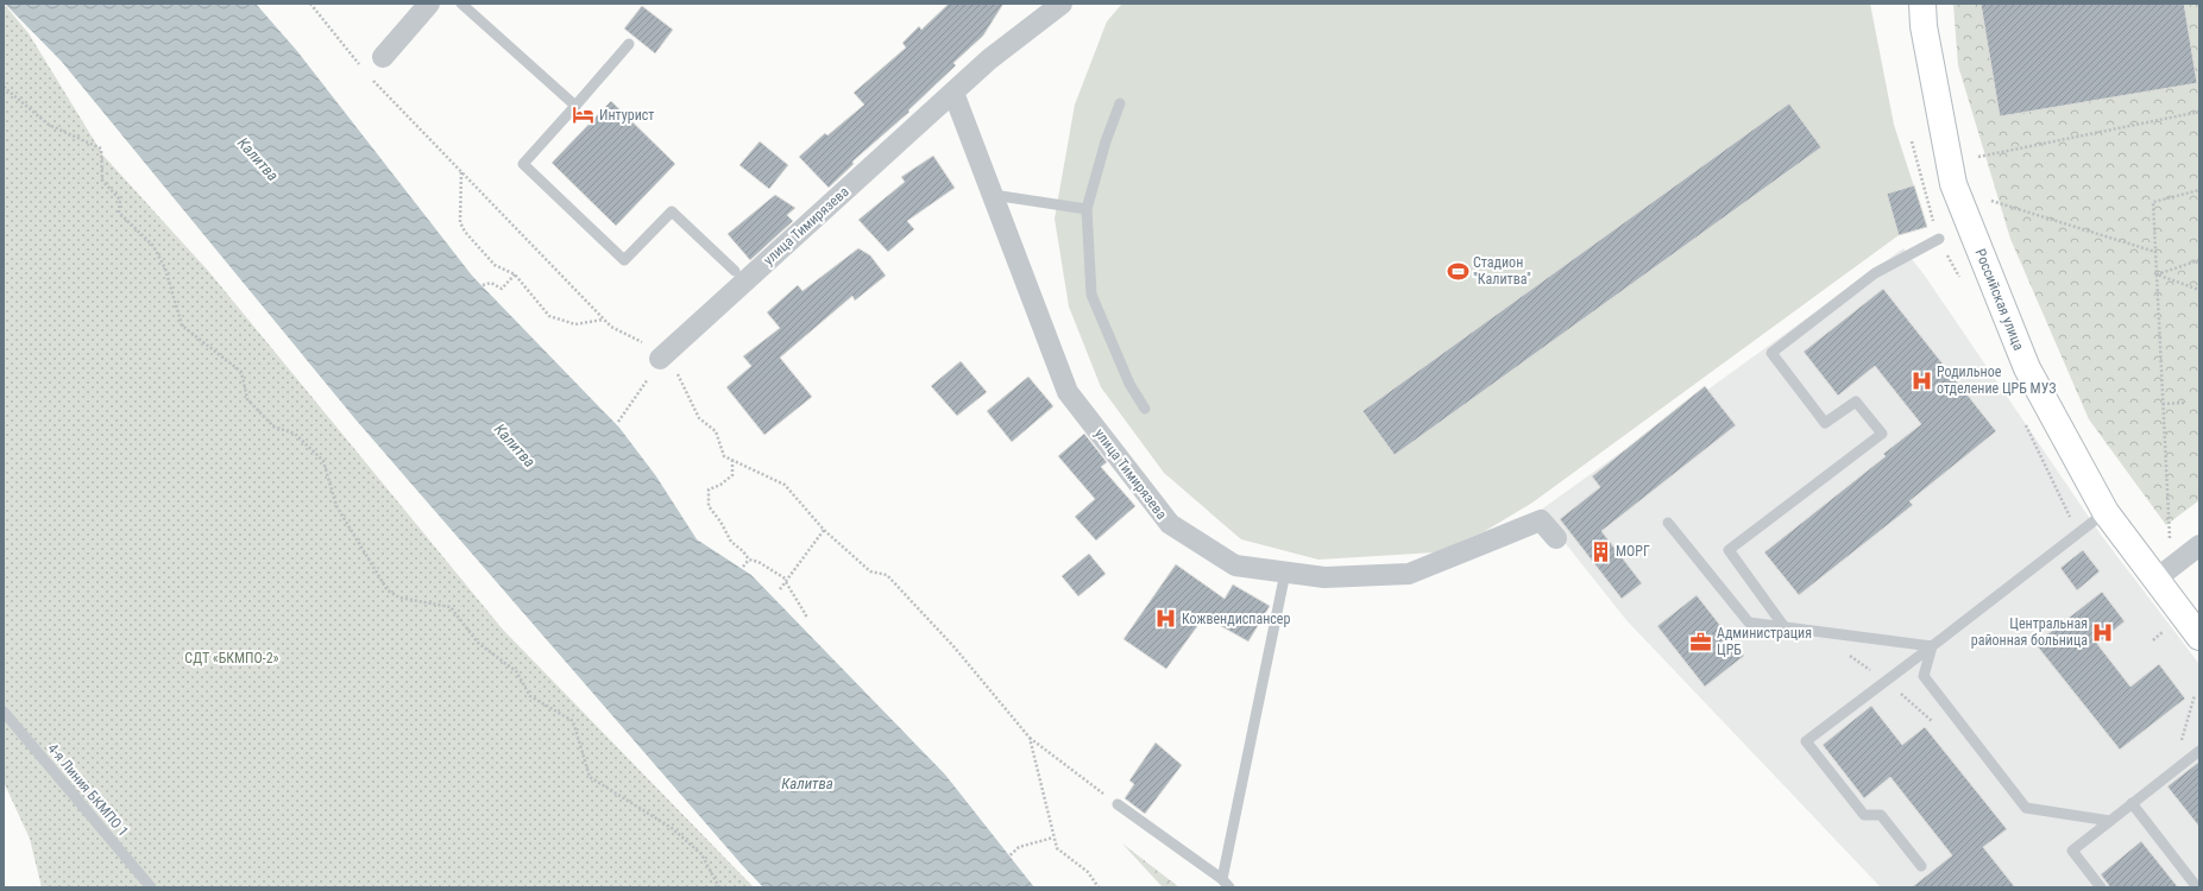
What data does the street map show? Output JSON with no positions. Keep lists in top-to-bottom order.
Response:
{
  "streets": {
    "street": ["улица Тимирязева", "Российская улица"],
    "lane": ["4-я Линия БКМПО 1"]
  },
  "water": ["Калитва"],
  "parks": ["СДТ «БКМПО-2»"],
  "places": {
    "hotel": ["Интурист"],
    "sports": ["Стадион \"Калитва\""],
    "hospital": ["Родильное отделение ЦРБ МУЗ", "Кожвендиспансер", "Центральная районная больница"],
    "building": ["МОРГ"],
    "office": ["Администрация ЦРБ"]
  }
}
